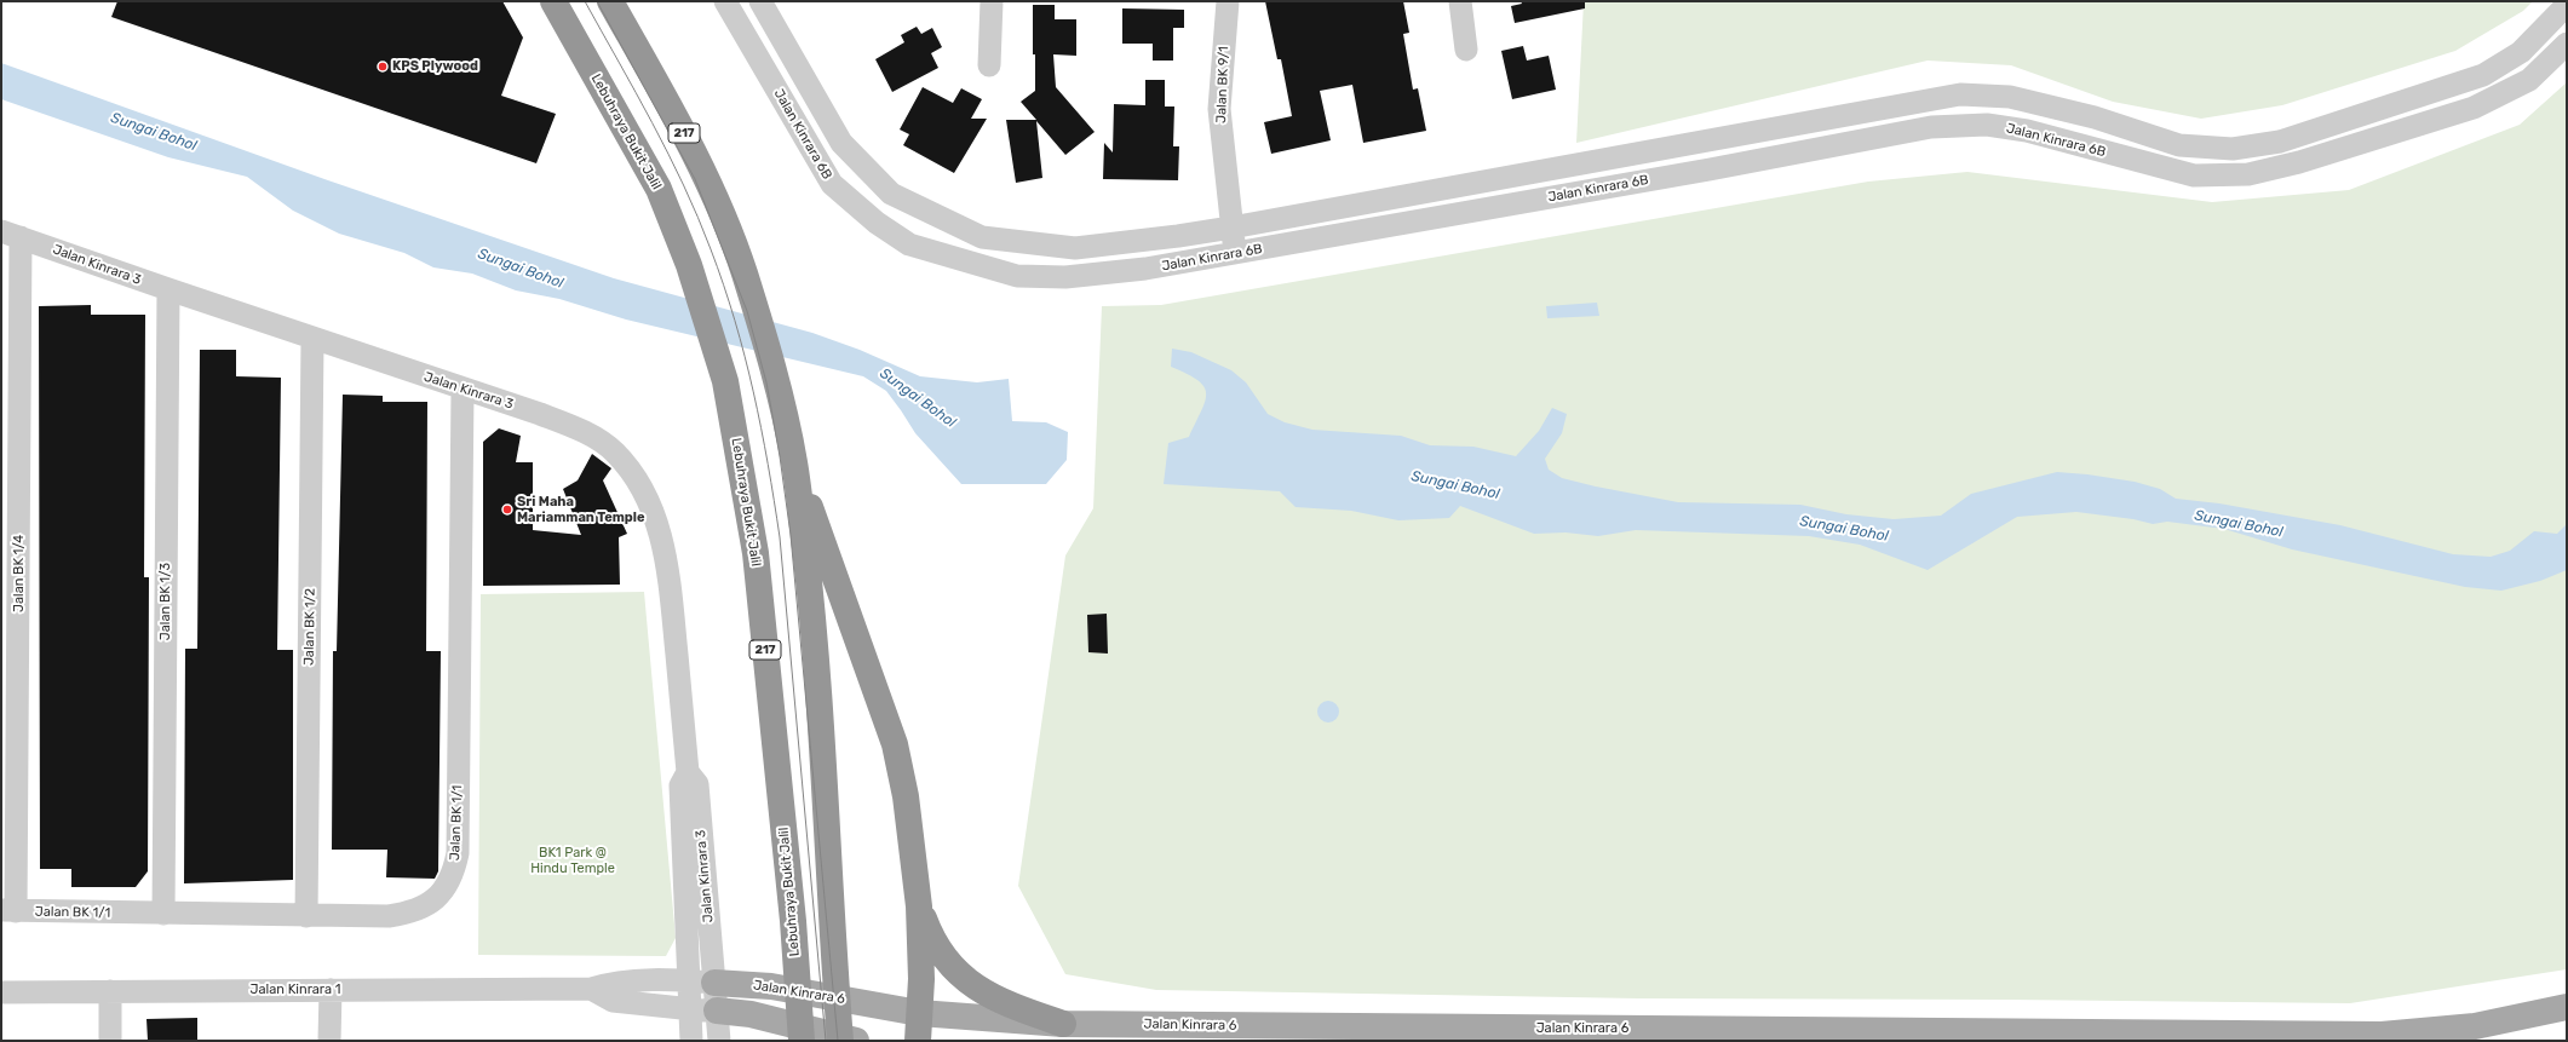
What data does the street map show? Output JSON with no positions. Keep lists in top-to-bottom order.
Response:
{
  "streets": {
    "highway": ["Lebuhraya Bukit Jalil", "217"],
    "main road": ["Jalan Kinrara 6"],
    "street": [
      "Jalan BK 9/1",
      "Jalan Kinrara 6B",
      "Jalan Kinrara 3",
      "Jalan BK 1/4",
      "Jalan BK 1/3",
      "Jalan BK 1/2",
      "Jalan BK 1/1",
      "Jalan Kinrara 1"
    ]
  },
  "crossings": [
    ["Jalan BK 9/1", "Jalan Kinrara 6B"],
    ["Jalan Kinrara 3", "Jalan BK 1/4"],
    ["Jalan Kinrara 3", "Jalan BK 1/3"],
    ["Jalan Kinrara 3", "Jalan BK 1/2"],
    ["Jalan Kinrara 3", "Jalan BK 1/1"],
    ["Jalan Kinrara 3", "Jalan Kinrara 1"],
    ["Jalan Kinrara 3", "Jalan Kinrara 6"],
    ["Jalan BK 1/4", "Jalan BK 1/1"],
    ["Jalan BK 1/3", "Jalan BK 1/1"],
    ["Jalan BK 1/2", "Jalan BK 1/1"],
    ["Jalan Kinrara 1", "Jalan Kinrara 6"]
  ],
  "water": ["Sungai Bohol"],
  "parks": ["BK1 Park @ Hindu Temple"],
  "places": ["KPS Plywood", "Sri Maha Mariamman Temple"]
}
